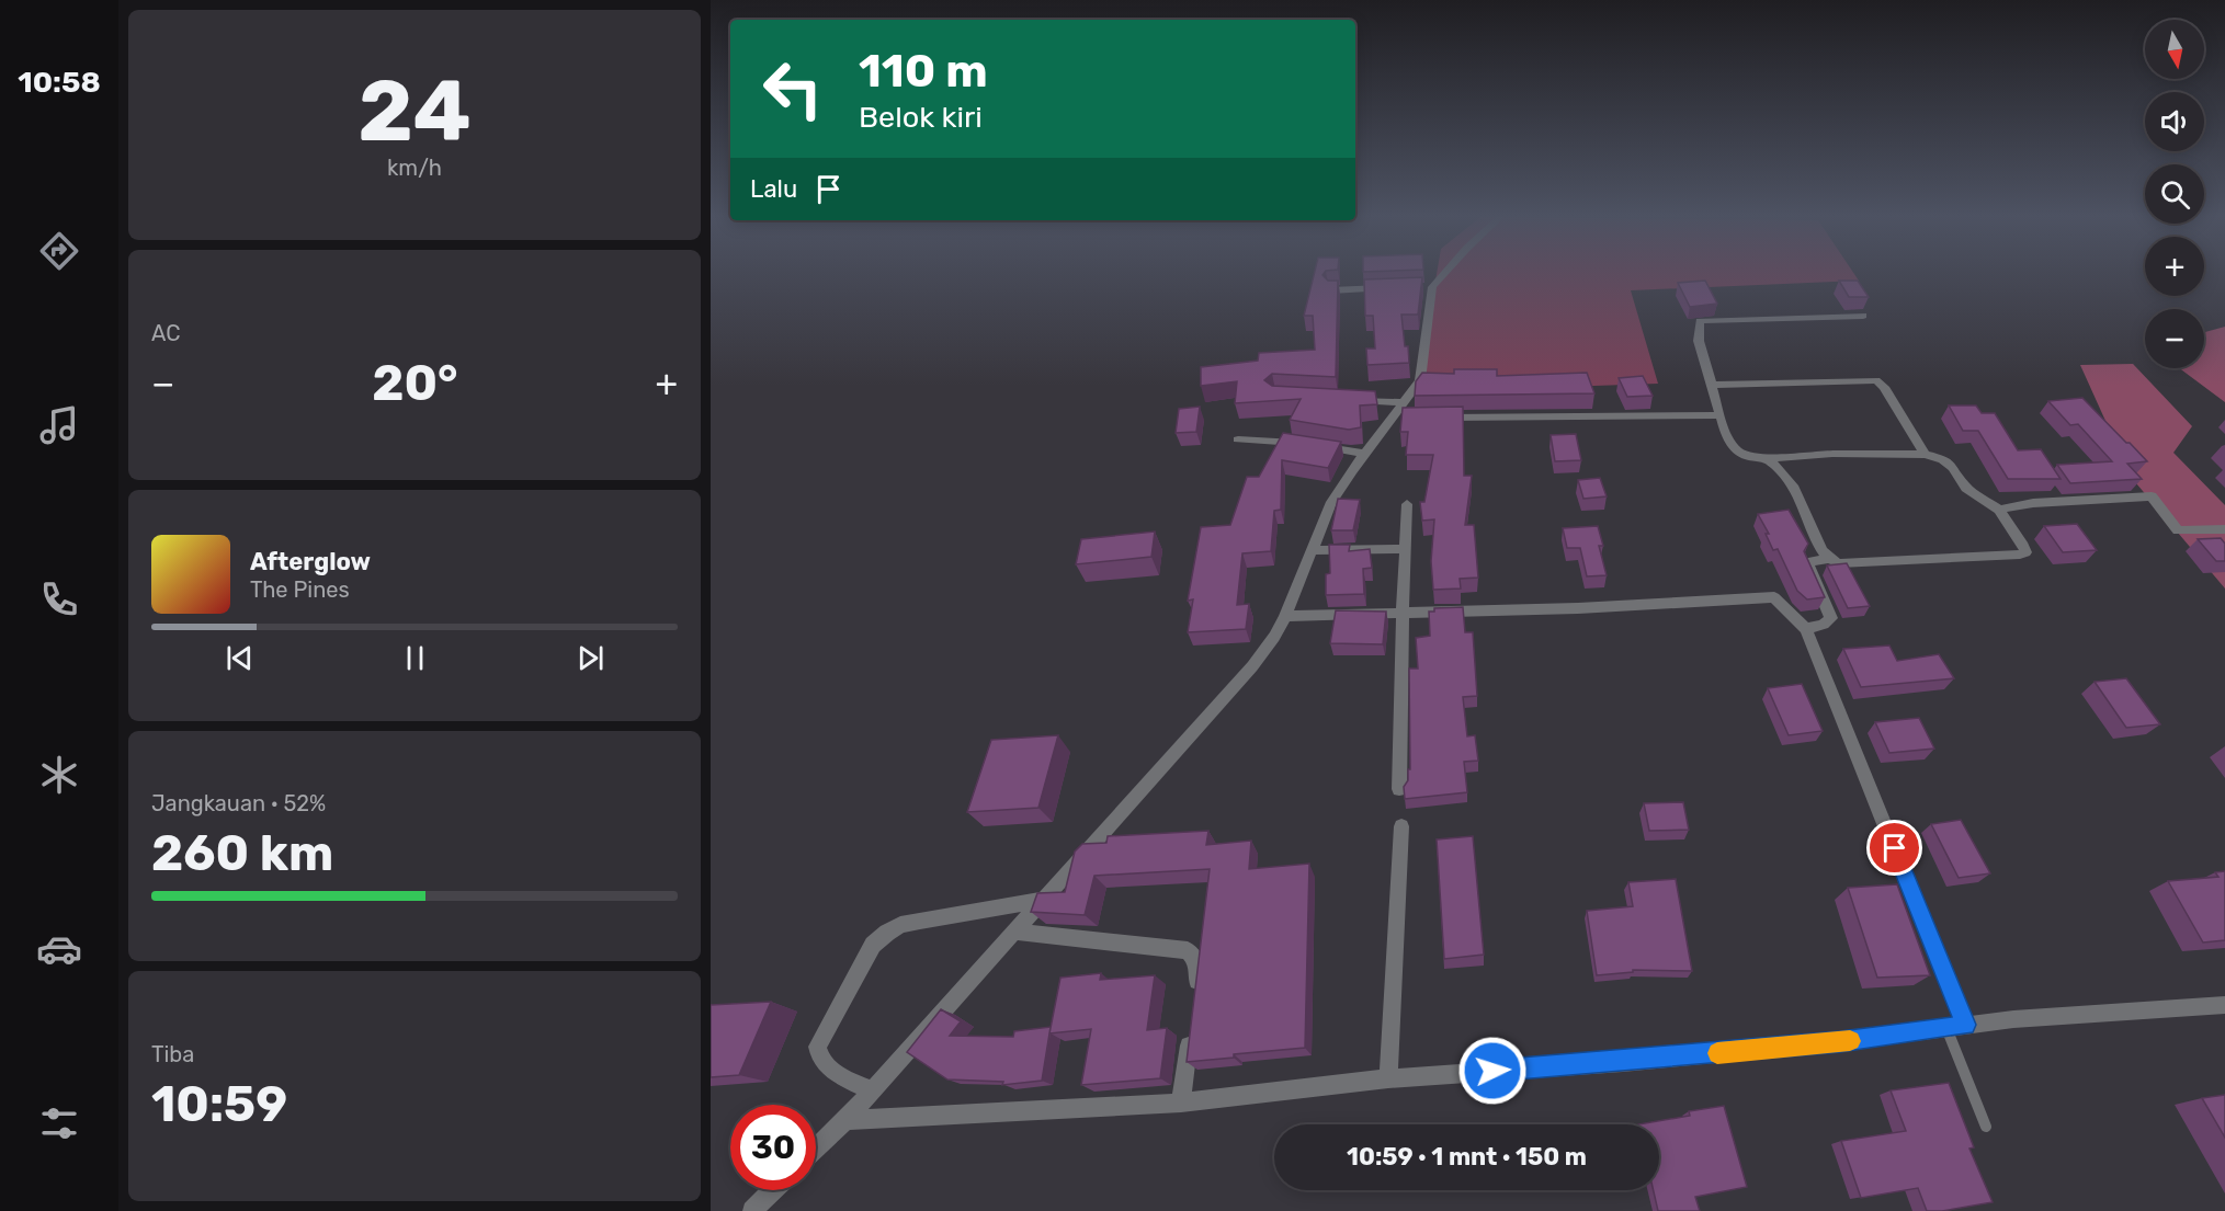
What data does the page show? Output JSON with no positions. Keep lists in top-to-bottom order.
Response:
{
  "north": "bottom",
  "page": {
    "tabs": "10:58",
    "tile": [
      ["24", "km/h"],
      "AC",
      ["Jangkauan · 52%", "260 km"],
      ["Tiba", "10:59"]
    ],
    "map_buttons": ["+", "−"],
    "turn": ["110 m", "Belok kiri"],
    "then": "Lalu",
    "heat": ["−", "20°", "+"],
    "song": ["Afterglow", "The Pines"],
    "limit": "30",
    "trip": "10:59 · 1 mnt · 150 m"
  }
}
